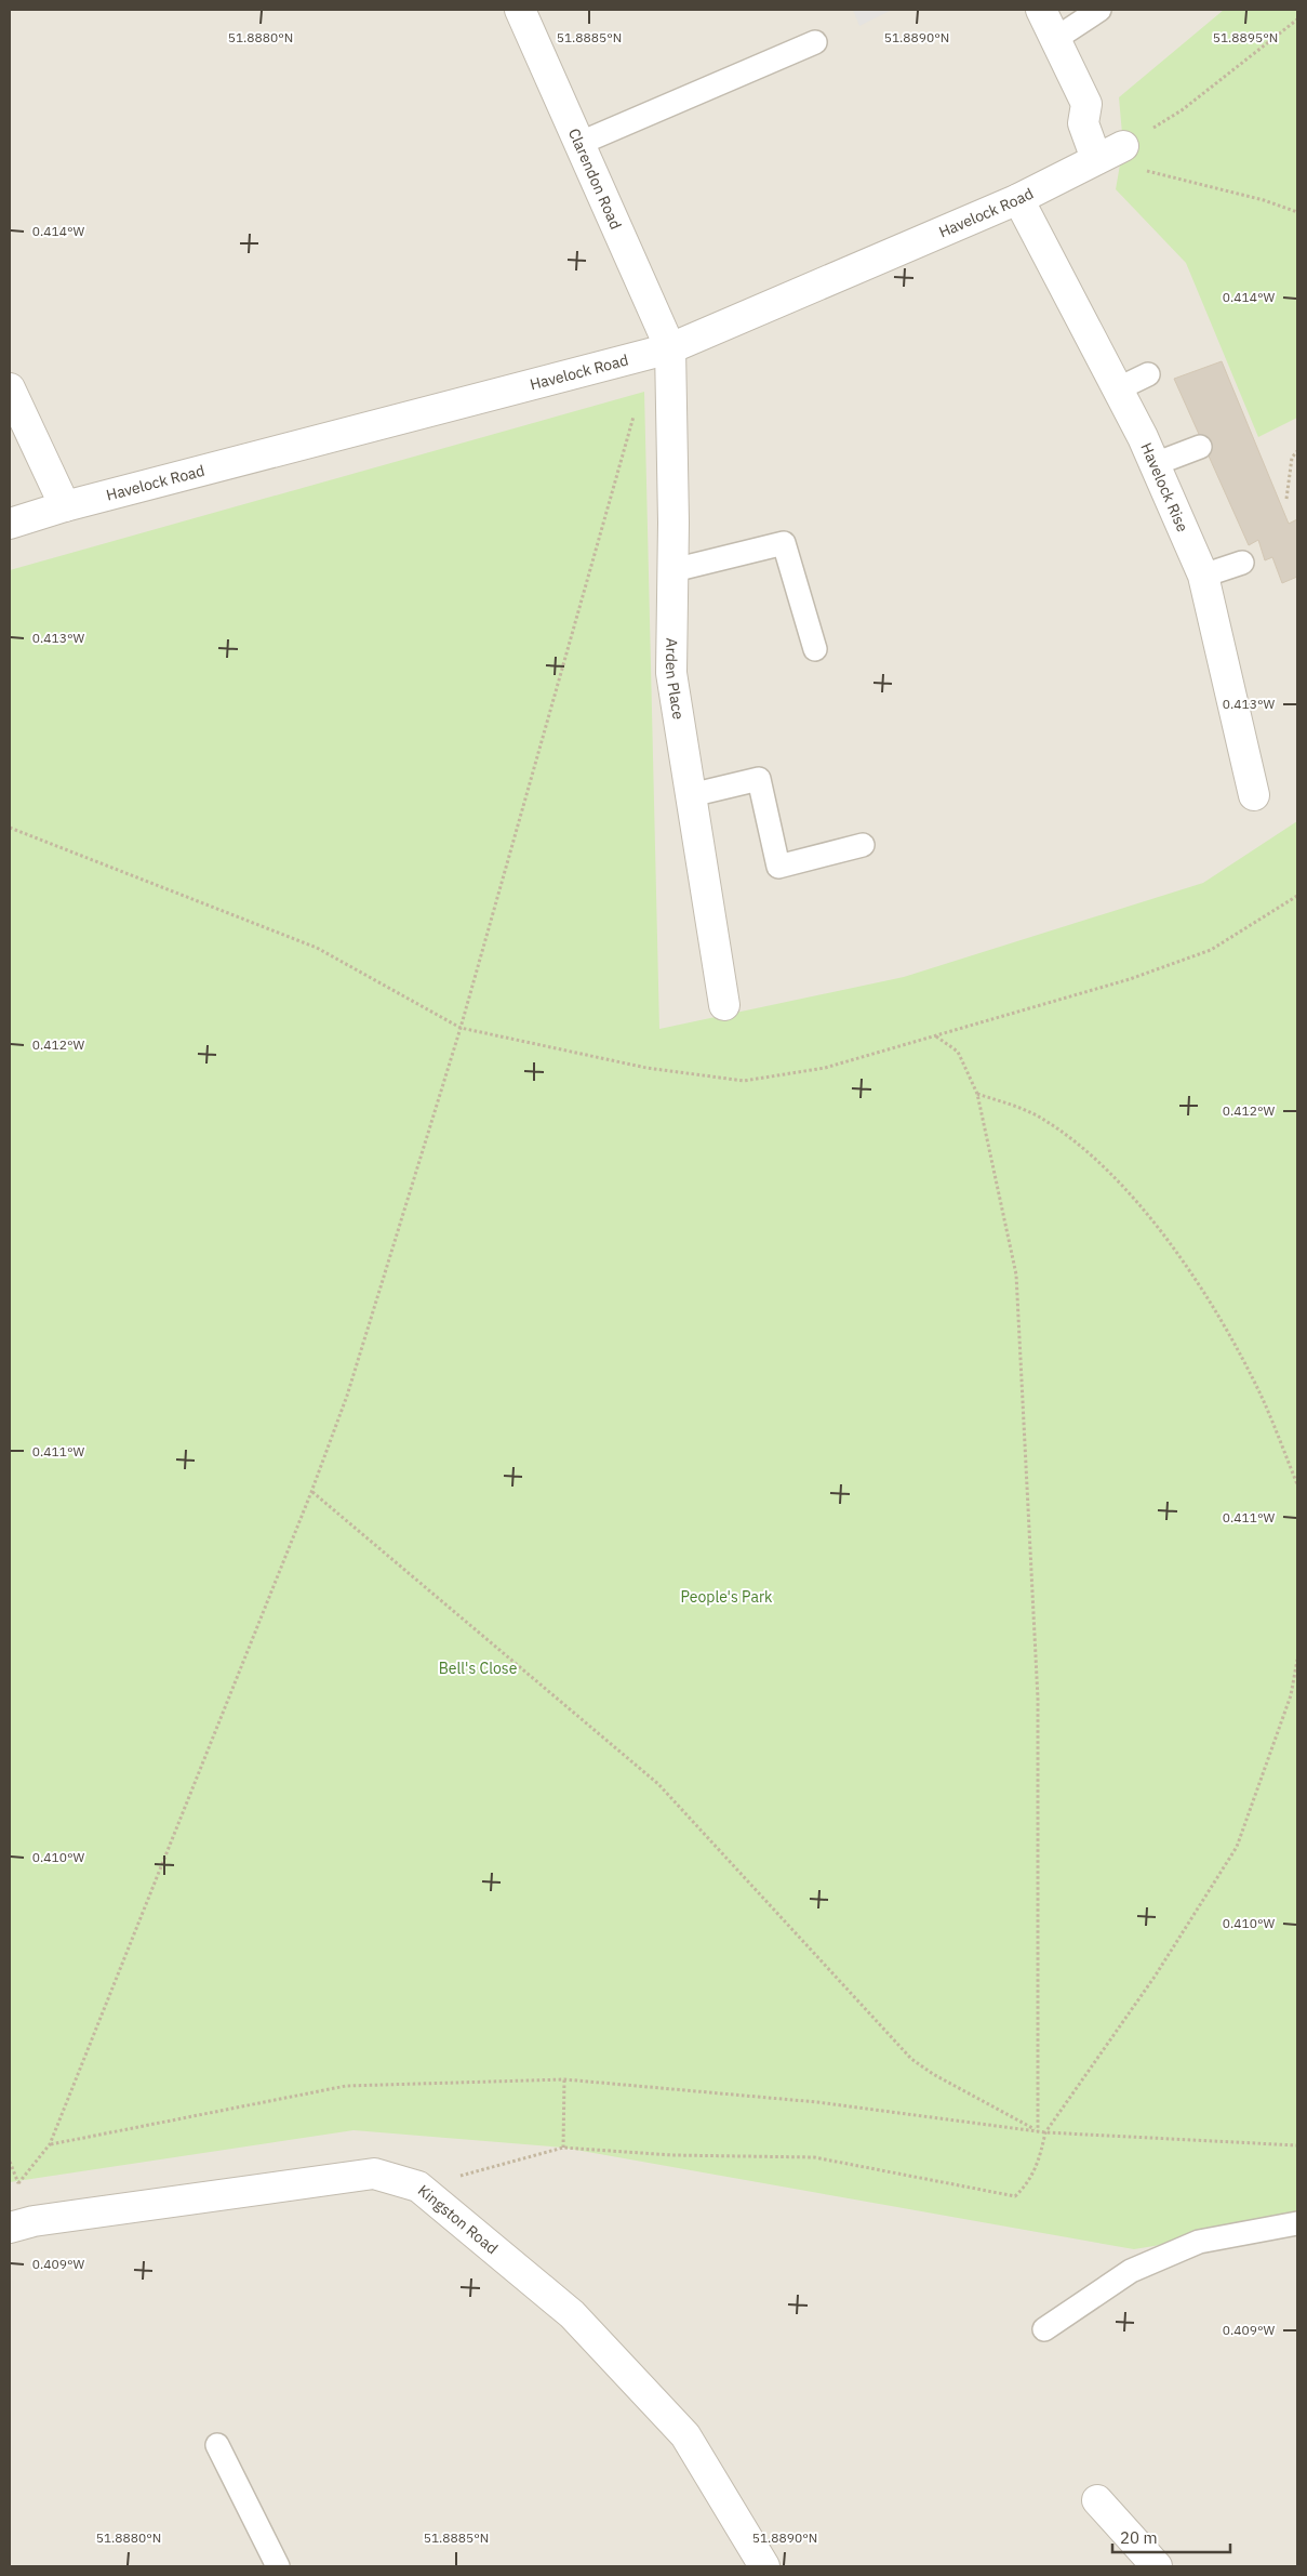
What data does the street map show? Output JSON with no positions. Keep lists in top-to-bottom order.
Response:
{
  "streets": {
    "street": [
      "Clarendon Road",
      "Havelock Road",
      "Havelock Rise",
      "Arden Place",
      "Kingston Road"
    ]
  },
  "crossings": [
    ["Clarendon Road", "Havelock Road"],
    ["Clarendon Road", "Arden Place"],
    ["Havelock Road", "Havelock Rise"],
    ["Havelock Road", "Arden Place"]
  ],
  "parks": ["People's Park", "Bell's Close"],
  "scale_bar": "20 m",
  "coordinates": [
    "51.8880°N",
    "51.8885°N",
    "51.8890°N",
    "51.8895°N",
    "0.414°W",
    "0.413°W",
    "0.412°W",
    "0.411°W",
    "0.410°W",
    "0.409°W"
  ]
}
